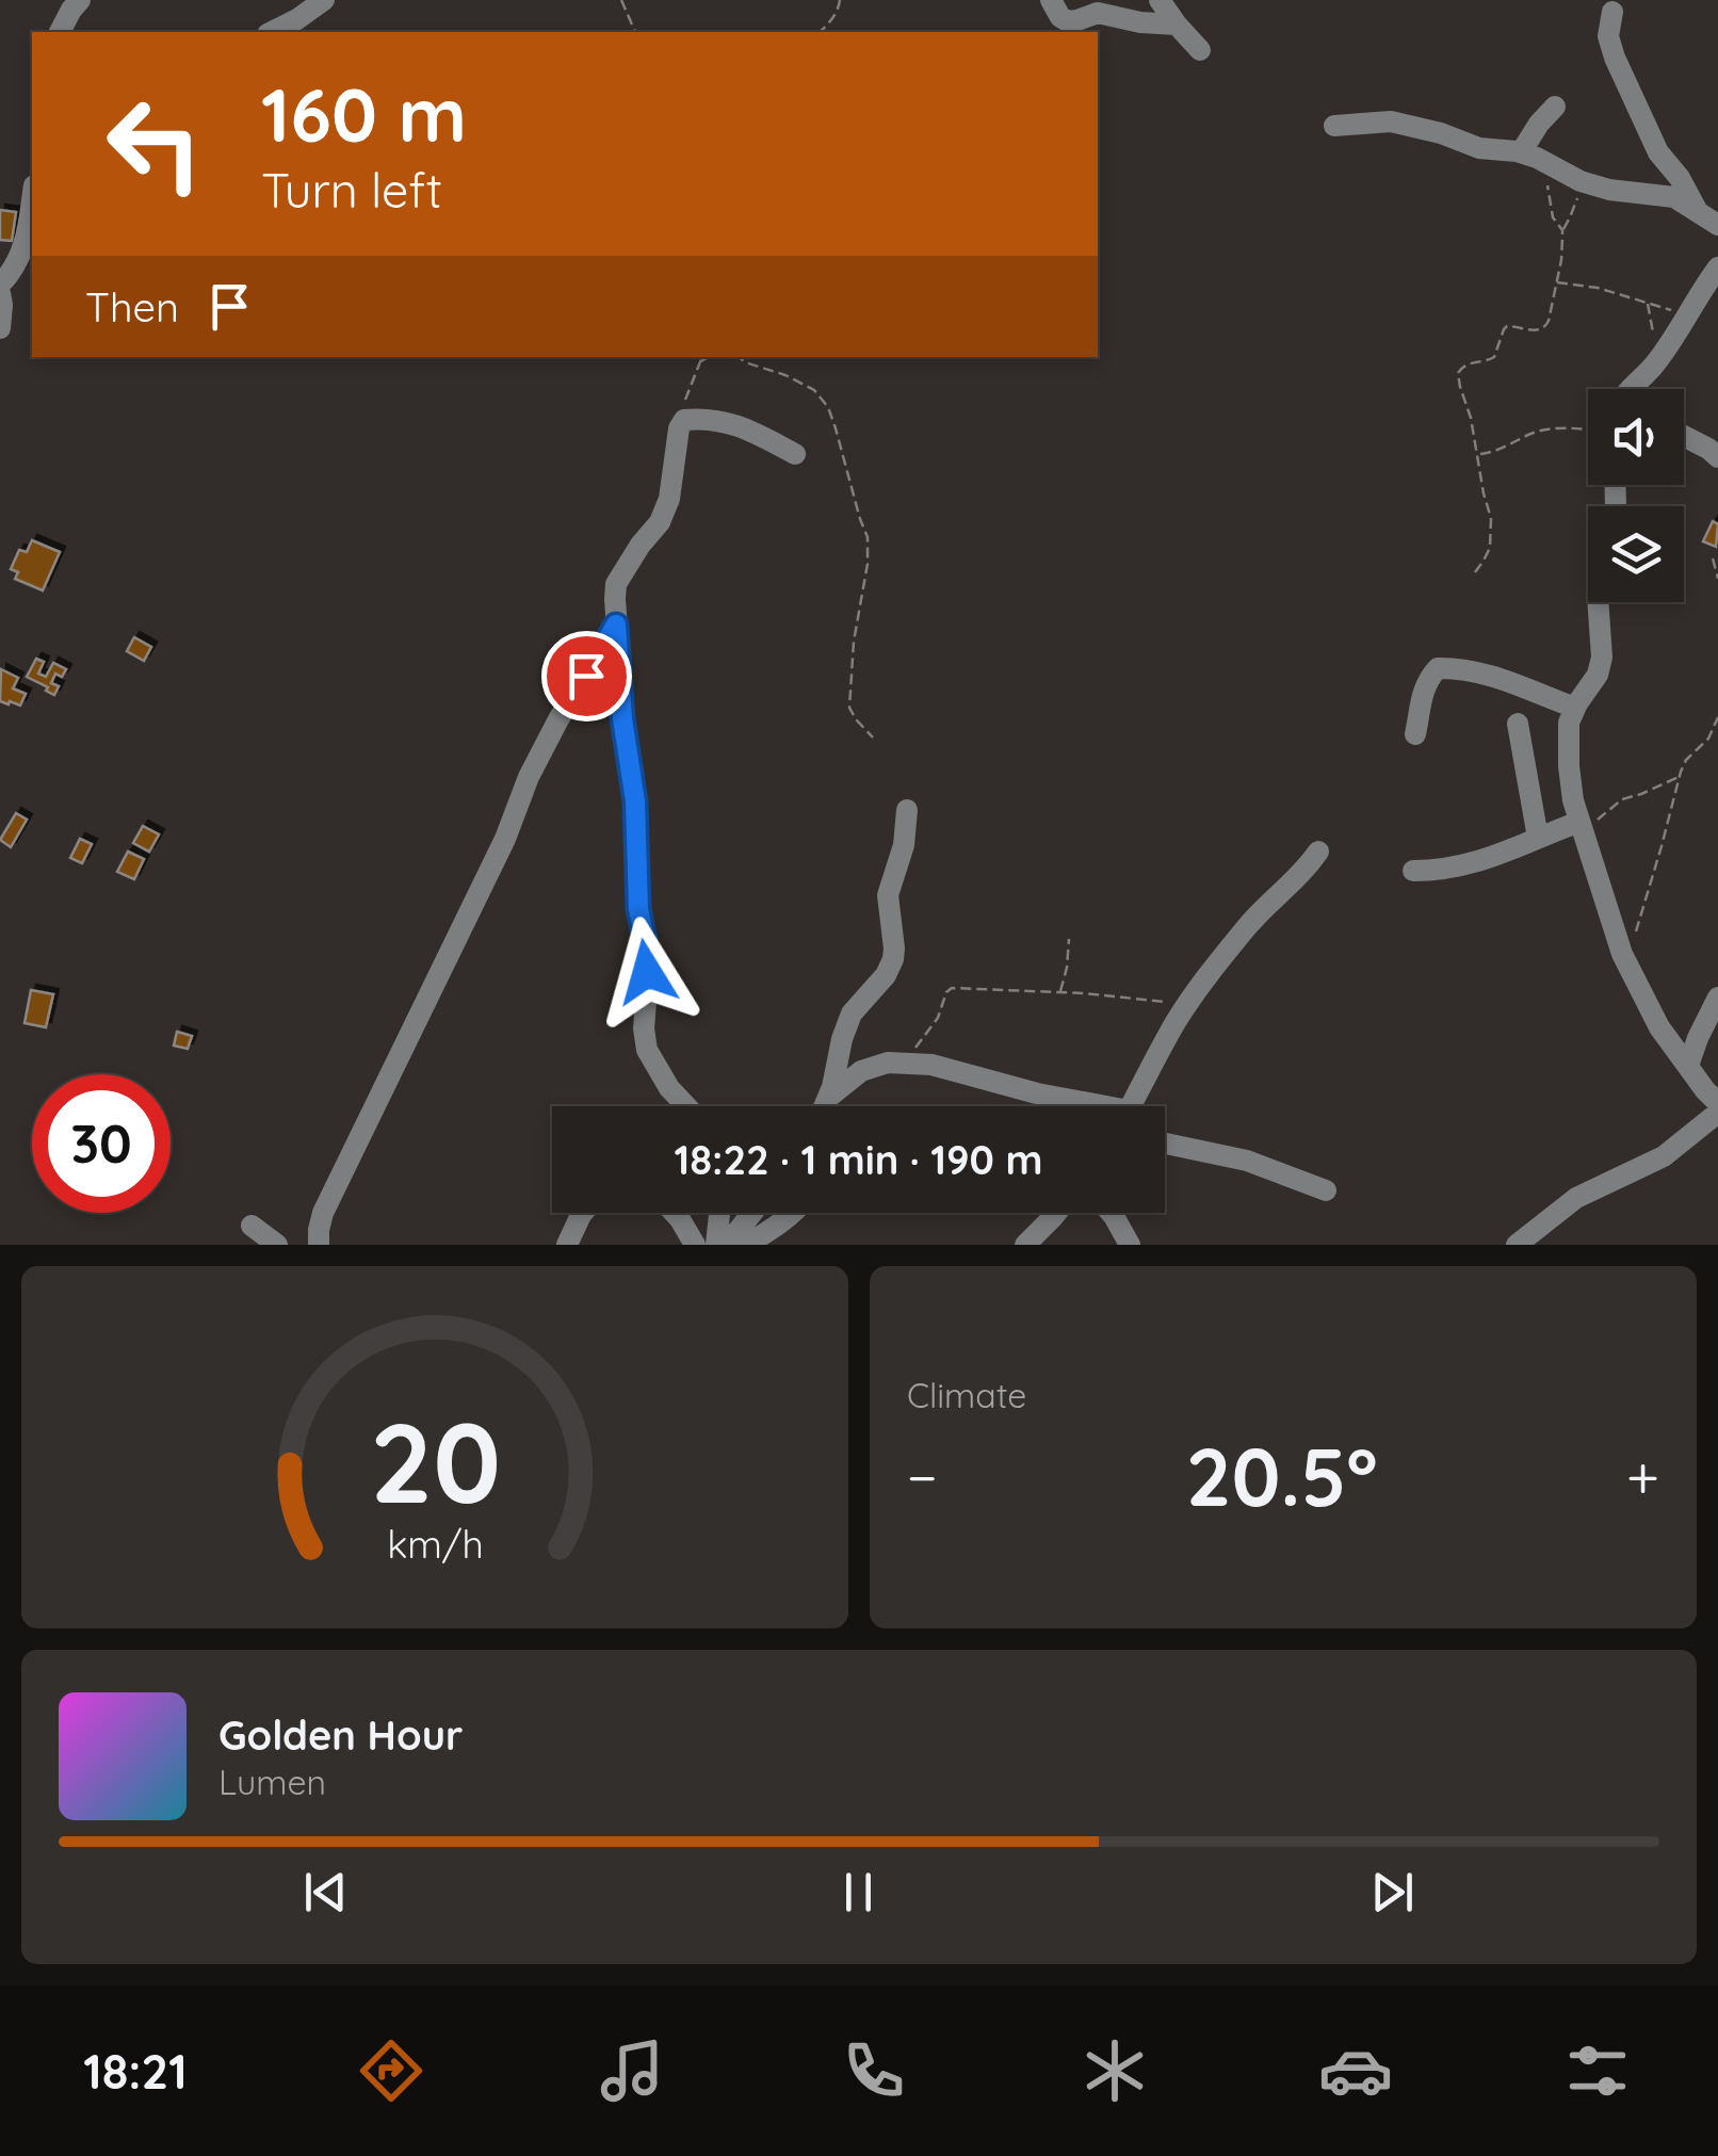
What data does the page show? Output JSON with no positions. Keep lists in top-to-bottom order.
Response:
{
  "page": {
    "turn": ["160 m", "Turn left"],
    "then": "Then",
    "limit": "30",
    "trip": "18:22 · 1 min · 190 m",
    "tile": "Climate",
    "heat": ["−", "20.5°", "+"],
    "song": ["Golden Hour", "Lumen"],
    "tabs": "18:21",
    "gauge": ["20", "km/h"]
  }
}
